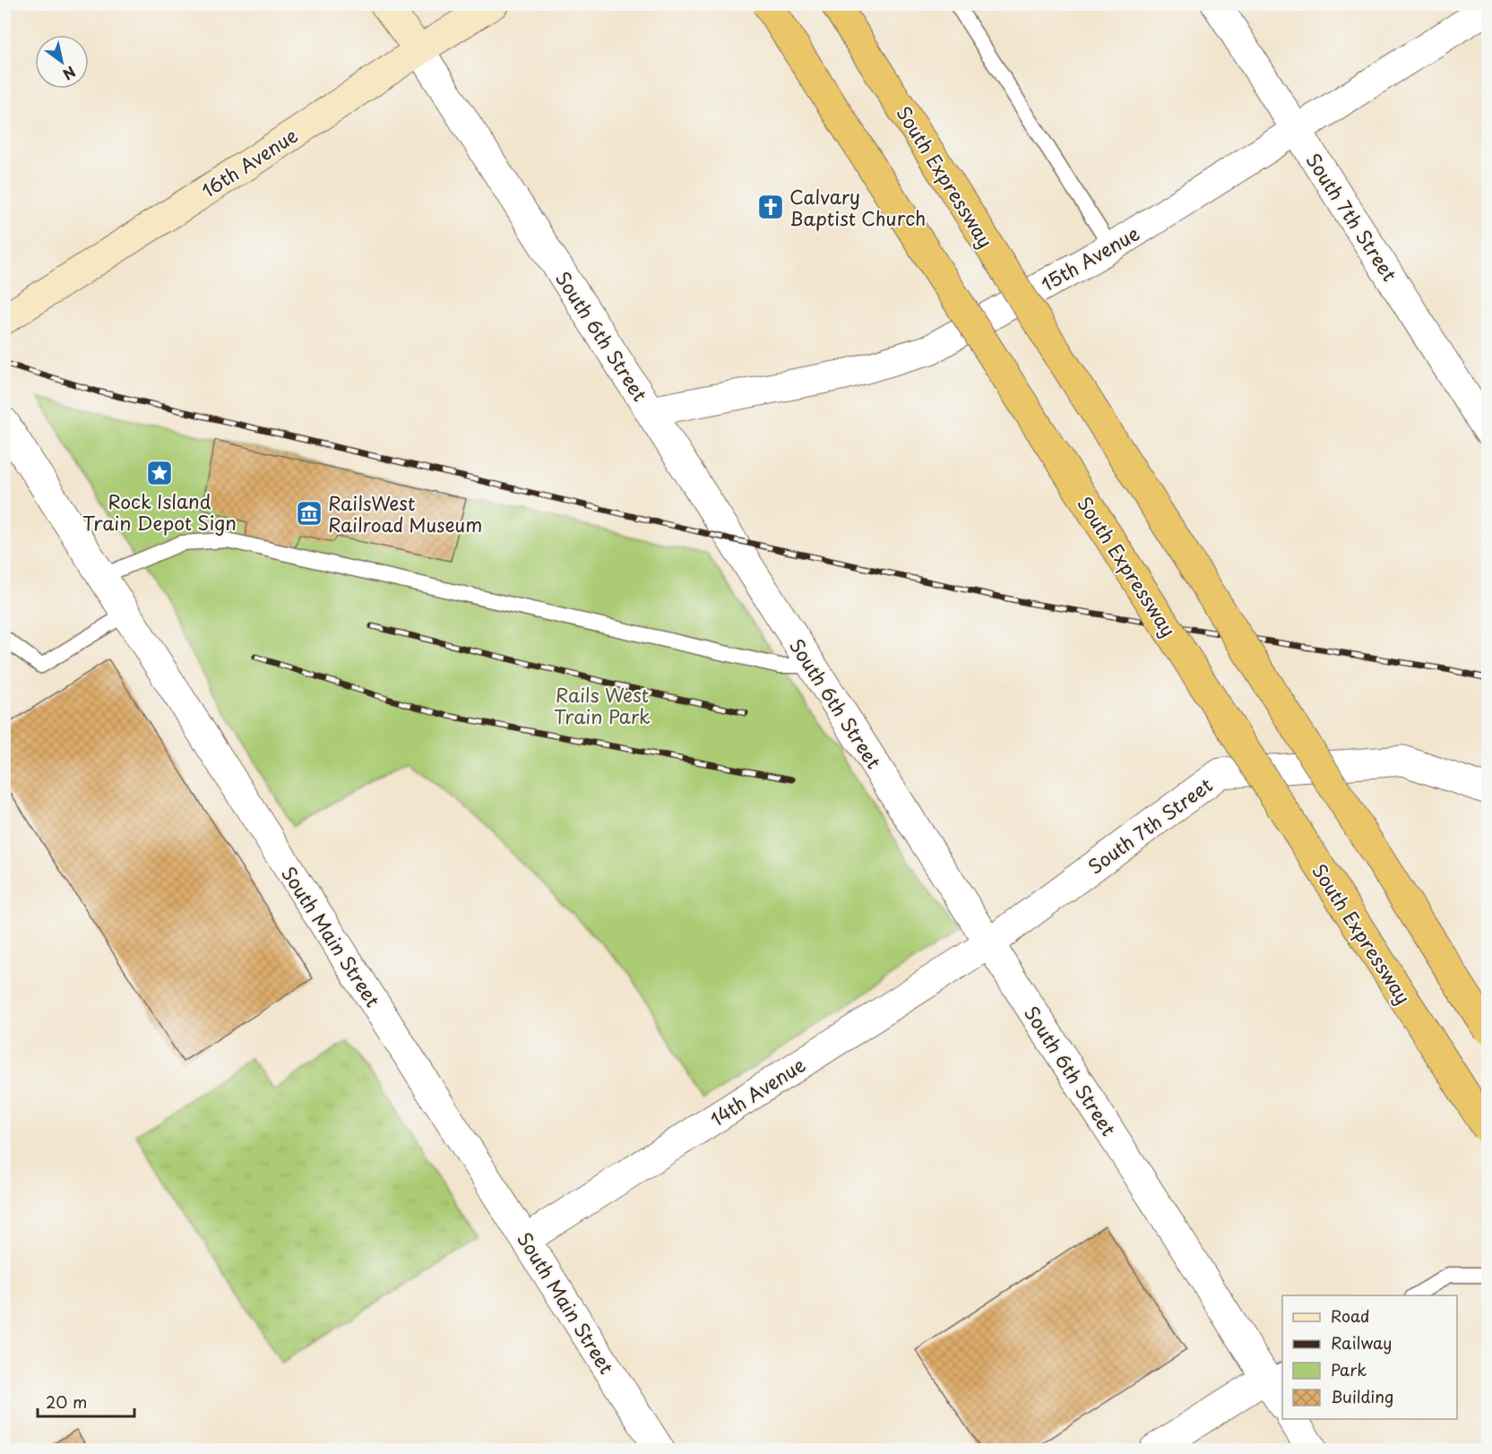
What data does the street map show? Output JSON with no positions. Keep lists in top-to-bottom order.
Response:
{
  "streets": {
    "main road": ["South Expressway"],
    "street": [
      "16th Avenue",
      "South 7th Street",
      "15th Avenue",
      "South 6th Street",
      "South Main Street",
      "14th Avenue"
    ]
  },
  "crossings": [
    ["16th Avenue", "South 6th Street"],
    ["South 7th Street", "15th Avenue"],
    ["South 7th Street", "South 6th Street"],
    ["South 7th Street", "14th Avenue"],
    ["15th Avenue", "South 6th Street"],
    ["South 6th Street", "14th Avenue"],
    ["South Main Street", "14th Avenue"]
  ],
  "parks": ["Rails West Train Park"],
  "places": {
    "church": ["Calvary Baptist Church"],
    "place": ["Rock Island Train Depot Sign"],
    "museum": ["RailsWest Railroad Museum"]
  },
  "legend": [
    "Road",
    "Railway",
    "Park",
    "Building"
  ],
  "scale_bar": "20 m",
  "north": "bottom right"
}
